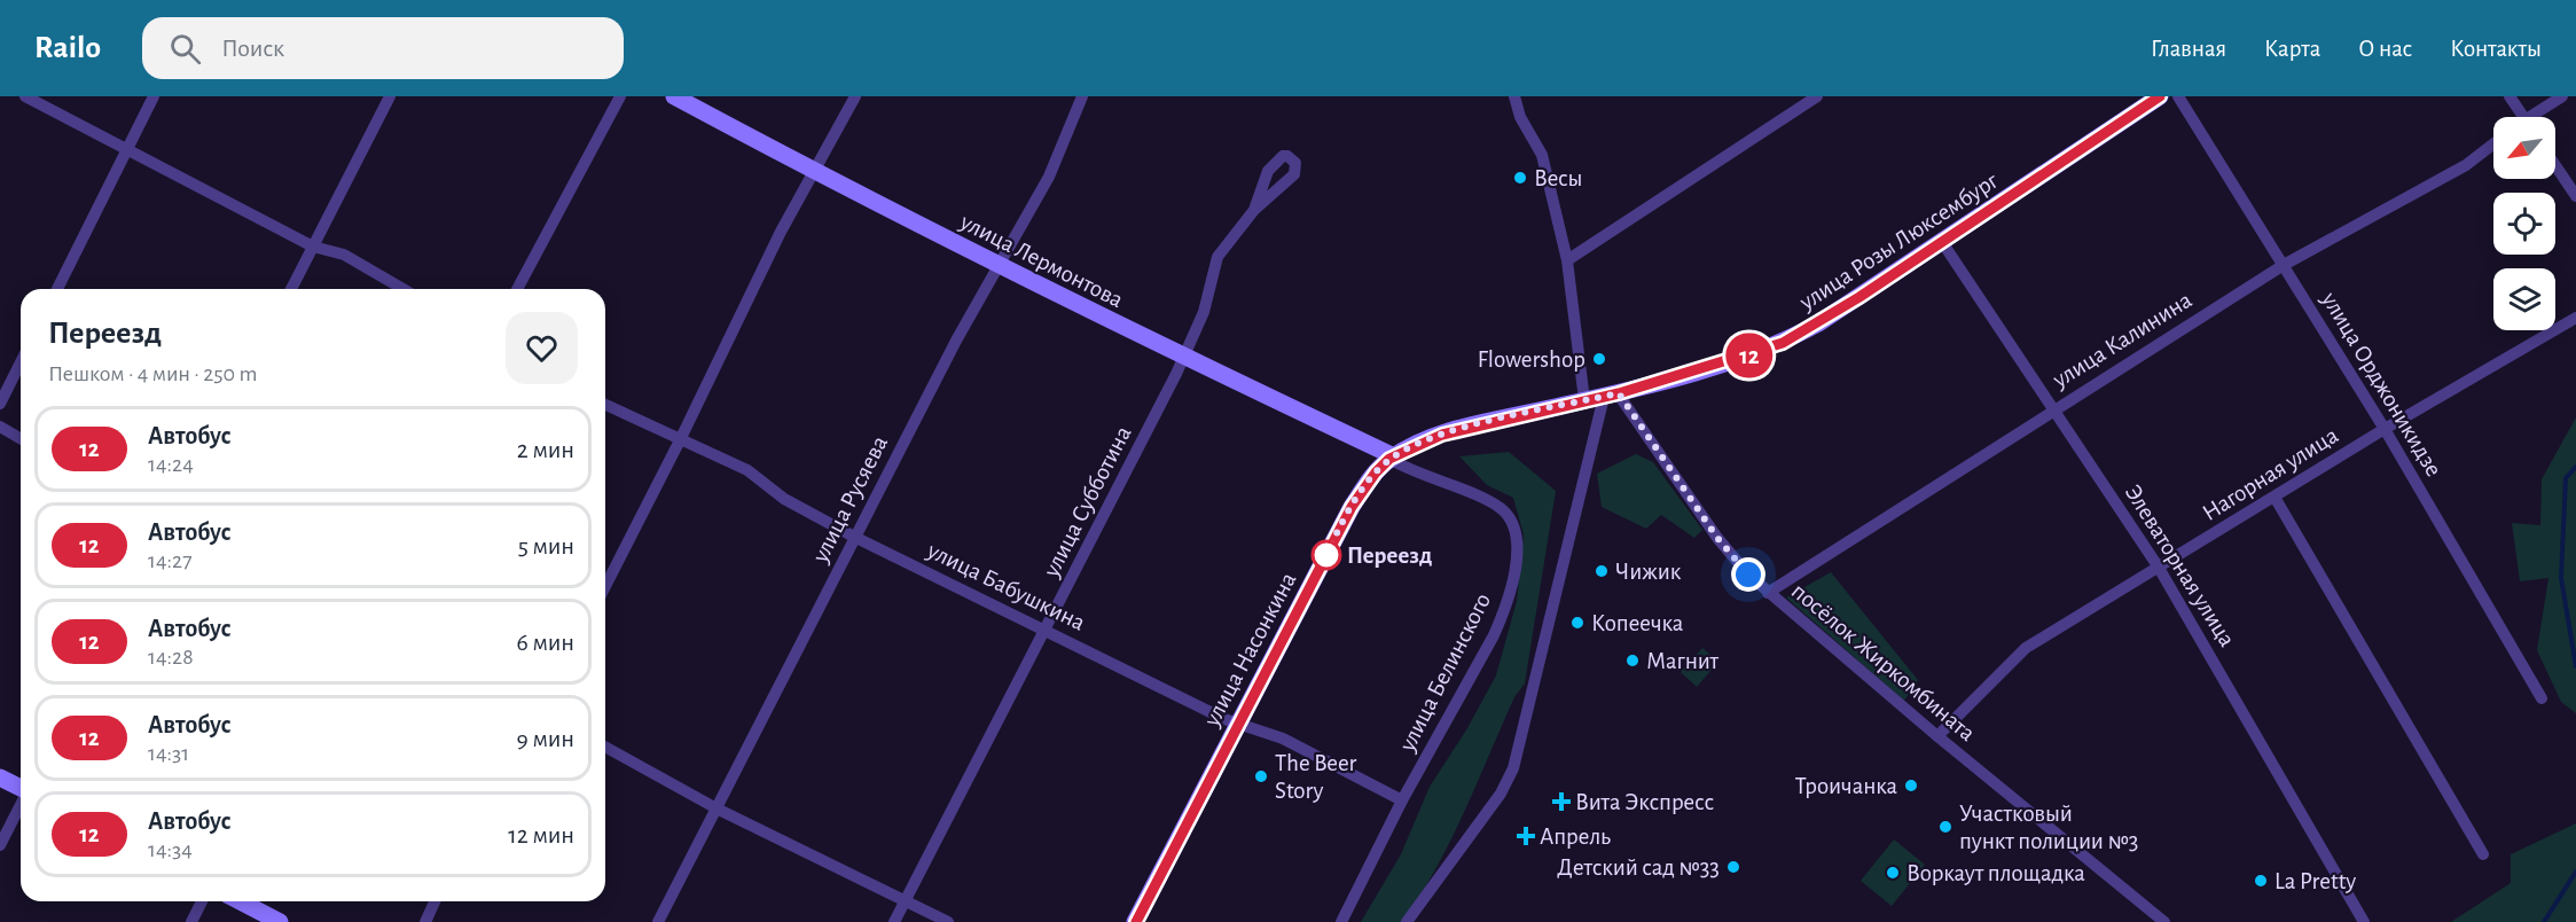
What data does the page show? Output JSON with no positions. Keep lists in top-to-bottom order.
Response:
{
  "streets": {
    "street": [
      "улица Розы Люксембург",
      "улица Лермонтова",
      "улица Калинина",
      "улица Орджоникидзе",
      "Нагорная улица",
      "улица Русяева",
      "улица Субботина",
      "Элеваторная улица",
      "улица Бабушкина",
      "улица Насонкина",
      "посёлок Жиркомбината",
      "улица Белинского"
    ]
  },
  "crossings": [
    ["улица Розы Люксембург", "Элеваторная улица"],
    ["улица Розы Люксембург", "улица Насонкина"],
    ["улица Розы Люксембург", "посёлок Жиркомбината"],
    ["улица Лермонтова", "улица Русяева"],
    ["улица Лермонтова", "улица Субботина"],
    ["улица Лермонтова", "улица Насонкина"],
    ["улица Лермонтова", "улица Белинского"],
    ["улица Калинина", "улица Орджоникидзе"],
    ["улица Калинина", "Элеваторная улица"],
    ["улица Калинина", "посёлок Жиркомбината"],
    ["улица Орджоникидзе", "Нагорная улица"],
    ["Нагорная улица", "Элеваторная улица"],
    ["Нагорная улица", "посёлок Жиркомбината"],
    ["улица Русяева", "улица Бабушкина"],
    ["улица Субботина", "улица Бабушкина"],
    ["улица Бабушкина", "улица Насонкина"],
    ["улица Бабушкина", "улица Белинского"],
    ["улица Насонкина", "улица Белинского"]
  ],
  "places": {
    "other": [
      "Весы",
      "Flowershop",
      "Переезд",
      "Чижик",
      "Копеечка",
      "Магнит",
      "The Beer Story",
      "Троичанка",
      "Участковый пункт полиции №3",
      "Детский сад №33",
      "Воркаут площадка",
      "La Pretty"
    ],
    "health": ["Вита Экспресс", "Апрель"]
  },
  "lines": ["bus line 12"],
  "north": "bottom left",
  "page": {
    "header": "Railo",
    "search": "Поиск",
    "nav": [
      "Главная",
      "Карта",
      "О нас",
      "Контакты"
    ],
    "on_map": "12",
    "heading": ["Переезд", "Пешком · 4 мин · 250 m"],
    "list": [
      {
        "mark": "12",
        "name": "Автобус",
        "note": "14:24",
        "value": "2 мин"
      },
      {
        "mark": "12",
        "name": "Автобус",
        "note": "14:27",
        "value": "5 мин"
      },
      {
        "mark": "12",
        "name": "Автобус",
        "note": "14:28",
        "value": "6 мин"
      },
      {
        "mark": "12",
        "name": "Автобус",
        "note": "14:31",
        "value": "9 мин"
      },
      {
        "mark": "12",
        "name": "Автобус",
        "note": "14:34",
        "value": "12 мин"
      }
    ]
  }
}
